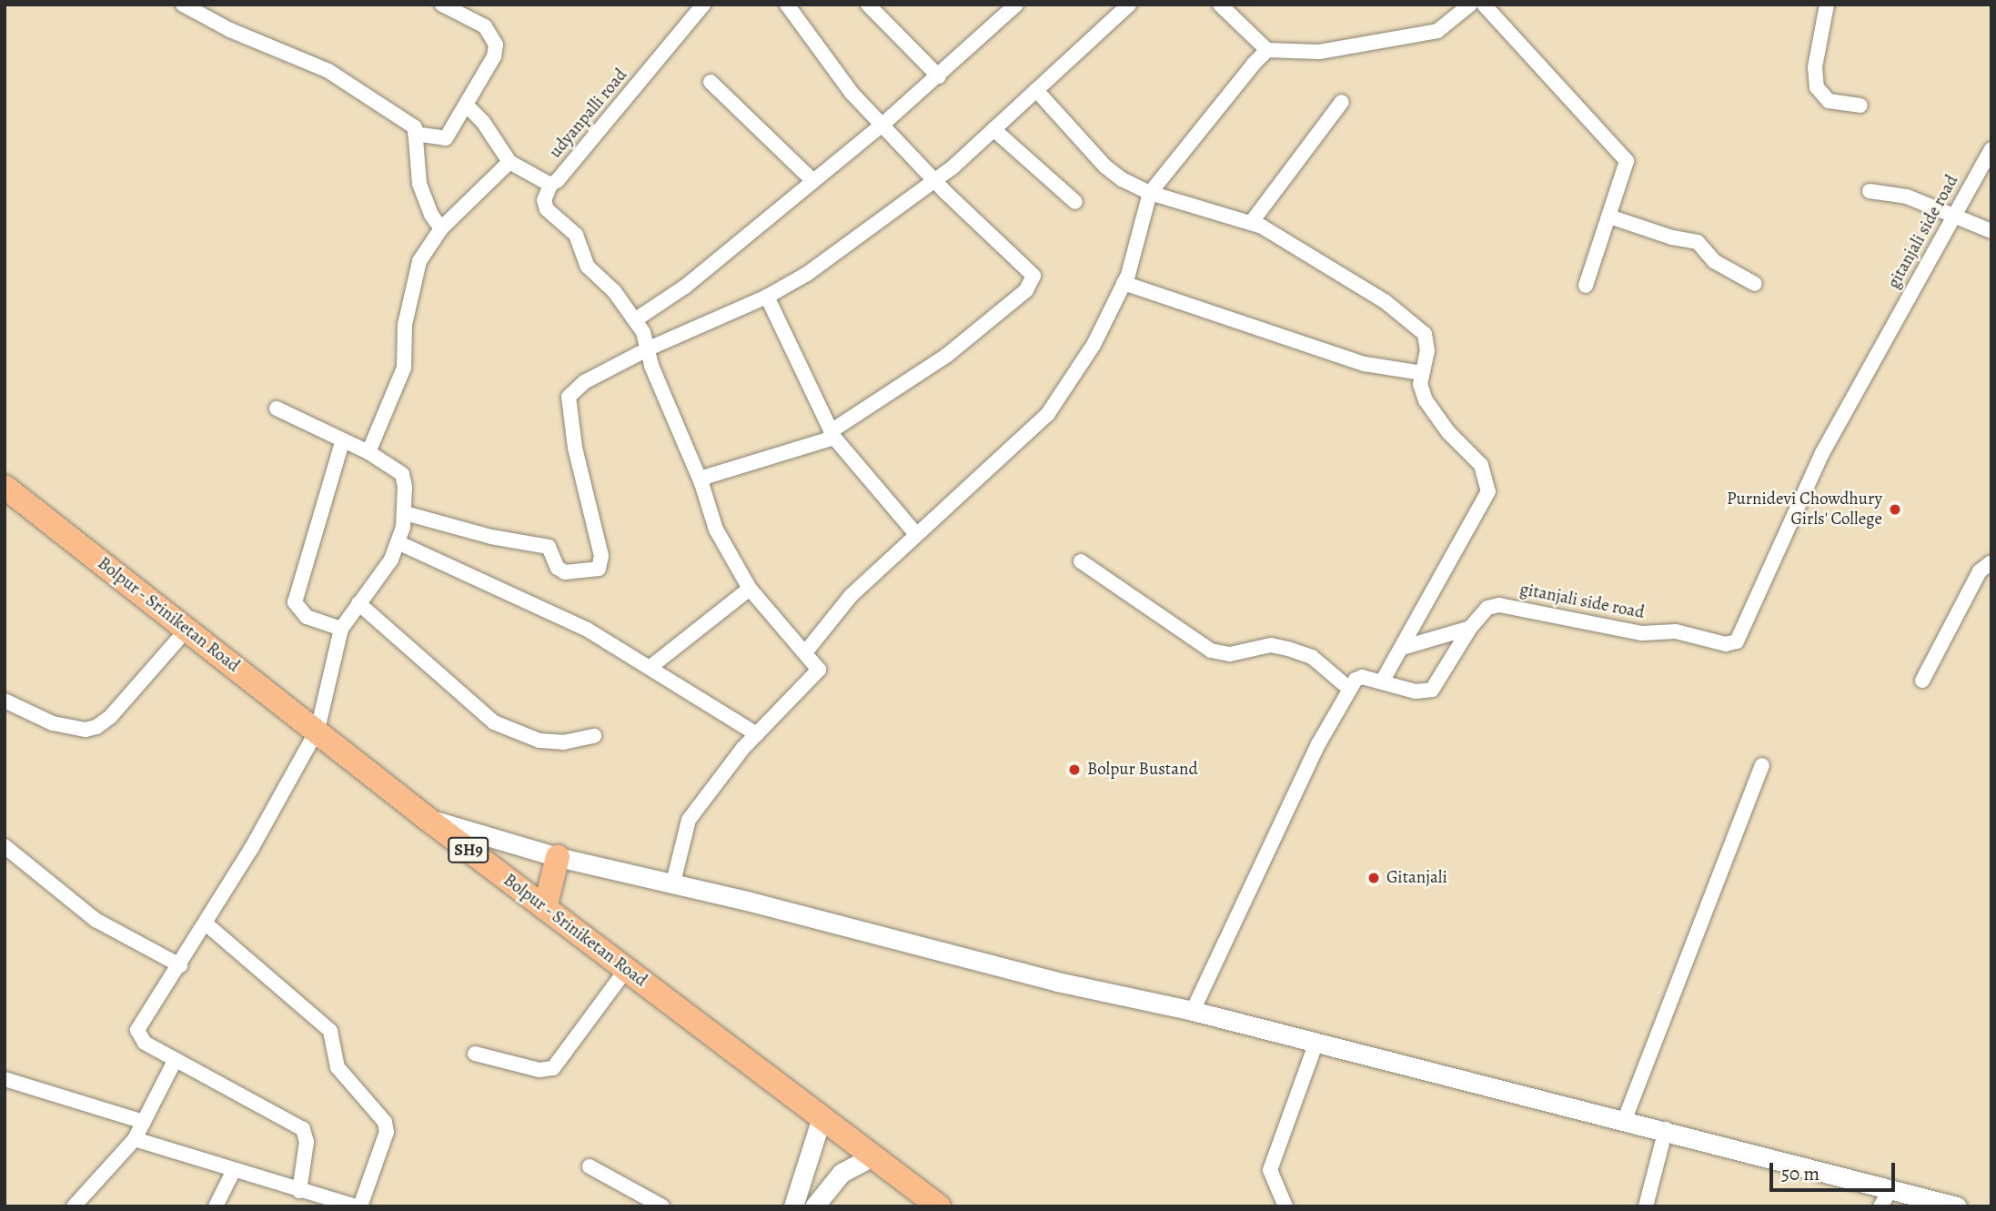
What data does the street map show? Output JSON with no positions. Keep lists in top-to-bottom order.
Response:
{
  "streets": {
    "main road": ["Bolpur - Sriniketan Road", "SH9"],
    "street": ["udyanpalli road", "gitanjali side road"]
  },
  "places": ["Purnidevi Chowdhury Girls' College", "Bolpur Bustand", "Gitanjali"],
  "scale_bar": "50 m"
}
